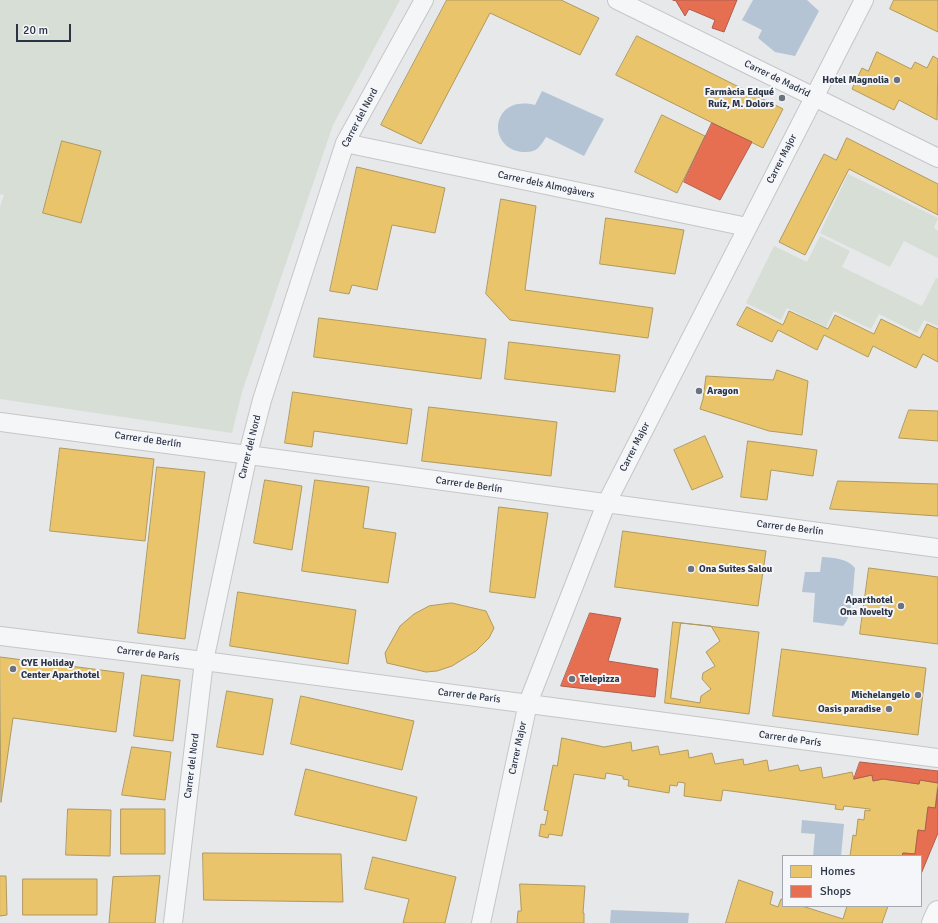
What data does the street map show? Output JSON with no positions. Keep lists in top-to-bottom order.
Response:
{
  "streets": {
    "street": [
      "Carrer de Madrid",
      "Carrer del Nord",
      "Carrer Major",
      "Carrer dels Almogàvers",
      "Carrer de Berlín",
      "Carrer de París"
    ]
  },
  "crossings": [
    ["Carrer de Madrid", "Carrer Major"],
    ["Carrer del Nord", "Carrer dels Almogàvers"],
    ["Carrer del Nord", "Carrer de Berlín"],
    ["Carrer del Nord", "Carrer de París"],
    ["Carrer Major", "Carrer dels Almogàvers"],
    ["Carrer Major", "Carrer de Berlín"],
    ["Carrer Major", "Carrer de París"]
  ],
  "places": [
    "Hotel Magnolia",
    "Farmàcia Edqué Ruíz, M. Dolors",
    "Aragon",
    "Ona Suites Salou",
    "Aparthotel Ona Novelty",
    "CYE Holiday Center Aparthotel",
    "Telepizza",
    "Michelangelo",
    "Oasis paradise"
  ],
  "legend": ["Homes", "Shops"],
  "scale_bar": "20 m"
}
